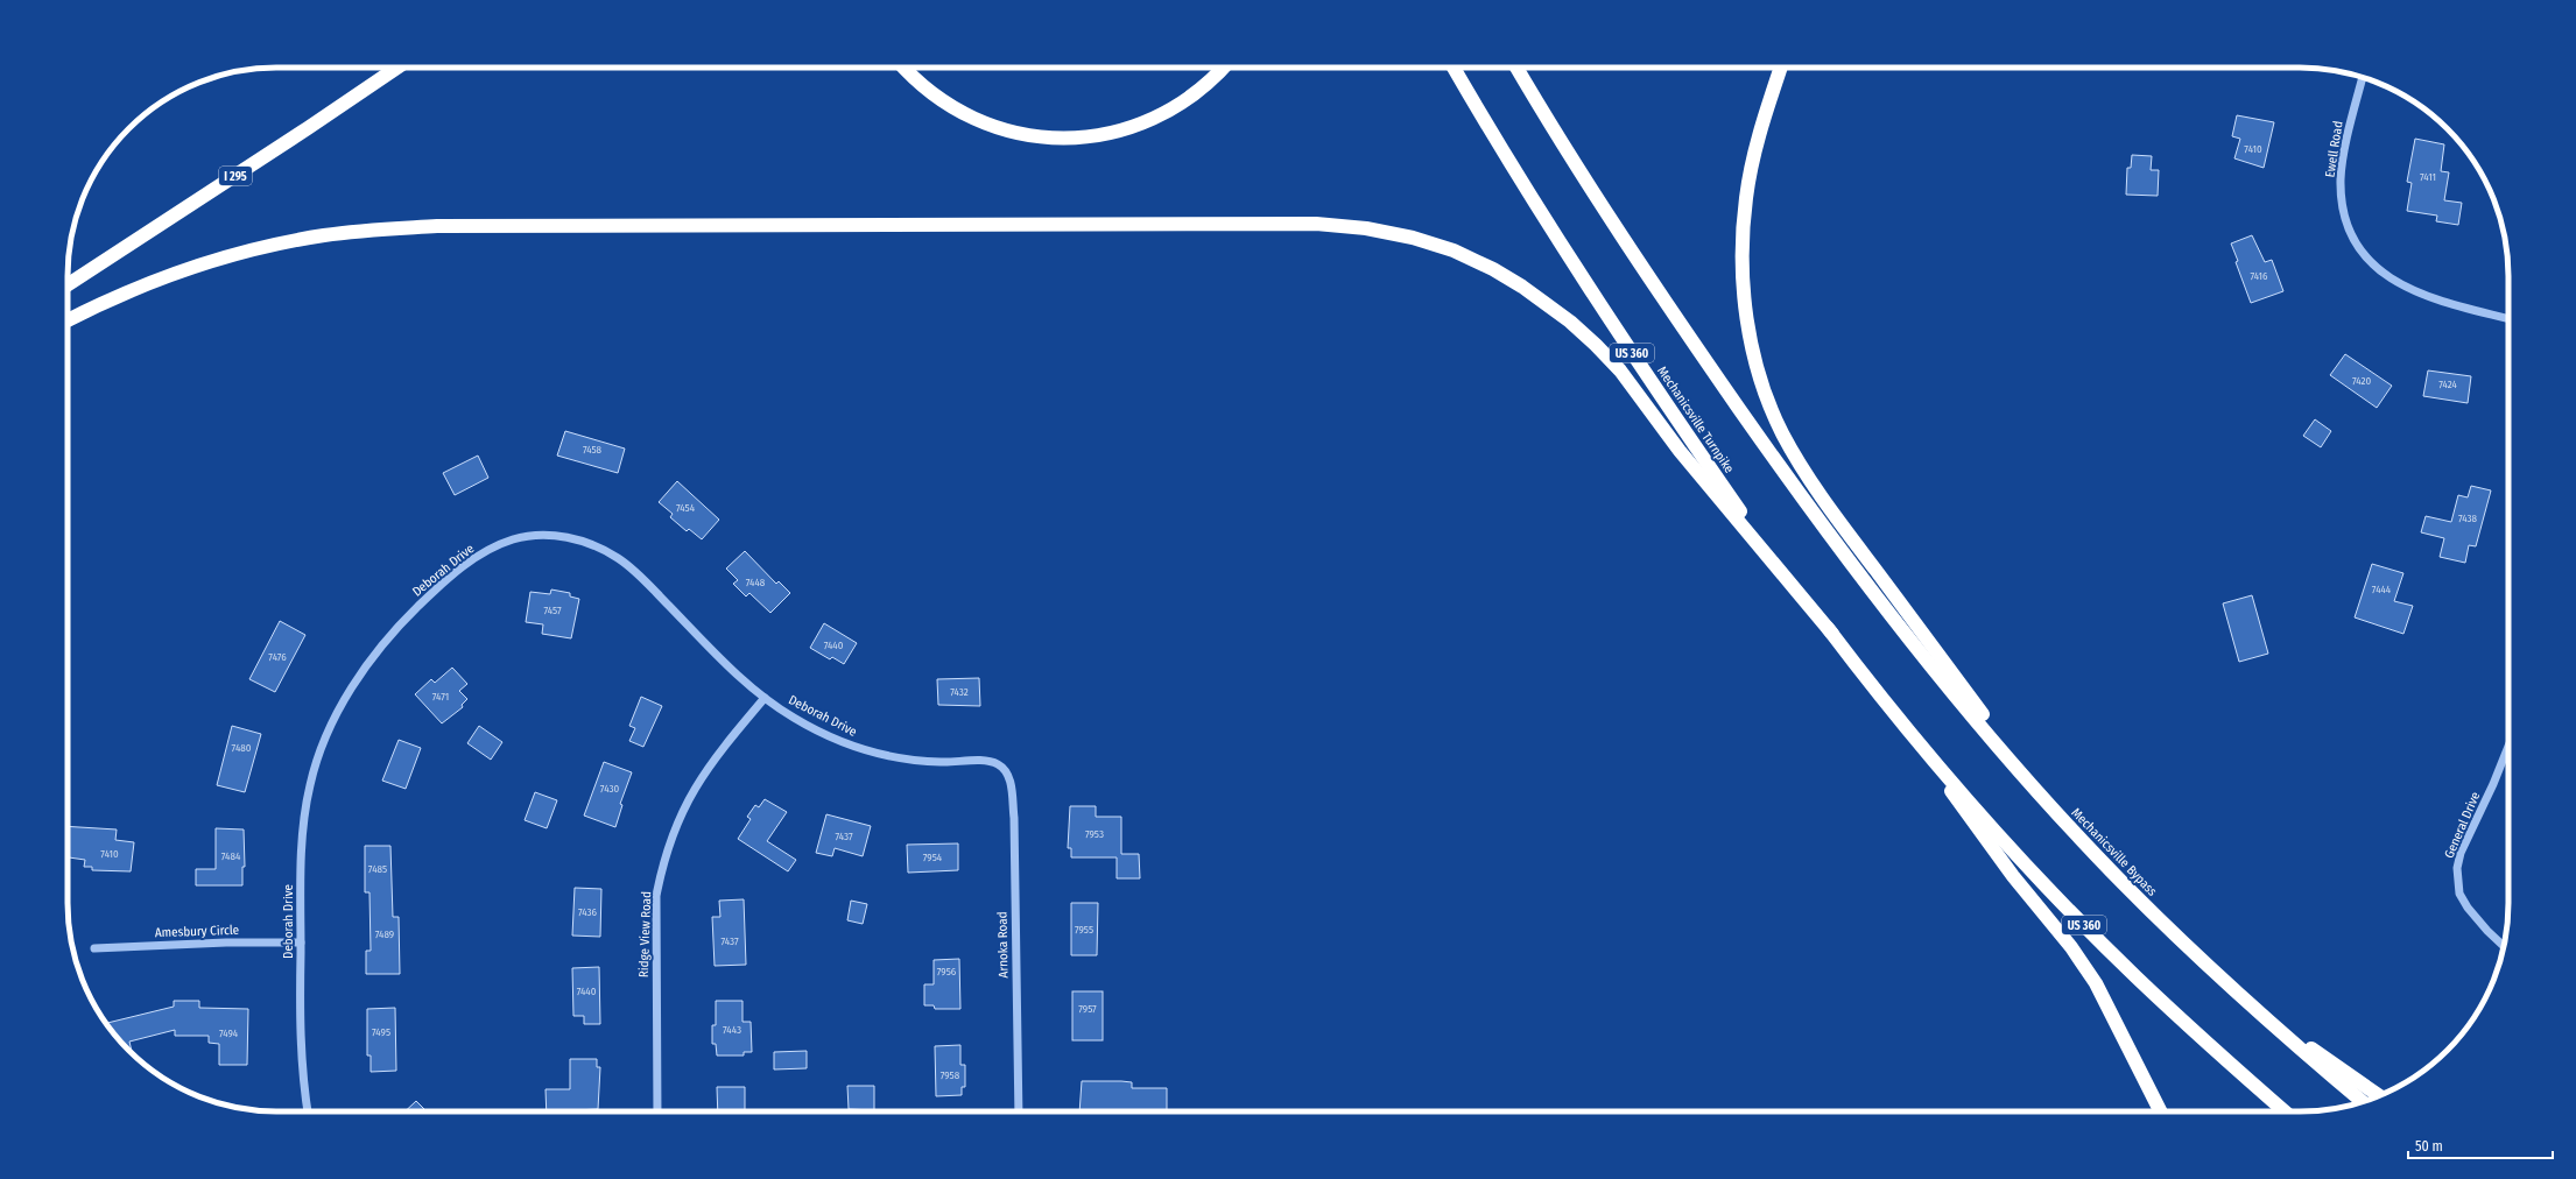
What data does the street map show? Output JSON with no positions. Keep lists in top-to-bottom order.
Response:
{
  "streets": {
    "highway": [
      "I 295",
      "US 360",
      "Mechanicsville Turnpike",
      "Mechanicsville Bypass"
    ],
    "street": [
      "Ewell Road",
      "Deborah Drive",
      "General Drive",
      "Amesbury Circle",
      "Ridge View Road",
      "Arnoka Road"
    ]
  },
  "crossings": [
    ["US 360", "Mechanicsville Turnpike"],
    ["Deborah Drive", "Amesbury Circle"],
    ["Deborah Drive", "Ridge View Road"],
    ["Deborah Drive", "Arnoka Road"]
  ],
  "house_numbers": [
    "7410",
    "7411",
    "7416",
    "7420",
    "7424",
    "7458",
    "7454",
    "7438",
    "7448",
    "7444",
    "7457",
    "7440",
    "7476",
    "7432",
    "7471",
    "7480",
    "7430",
    "7953",
    "7437",
    "7410",
    "7484",
    "7954",
    "7485",
    "7436",
    "7955",
    "7489",
    "7437",
    "7956",
    "7440",
    "7957",
    "7443",
    "7495",
    "7494",
    "7958"
  ],
  "scale_bar": "50 m"
}
